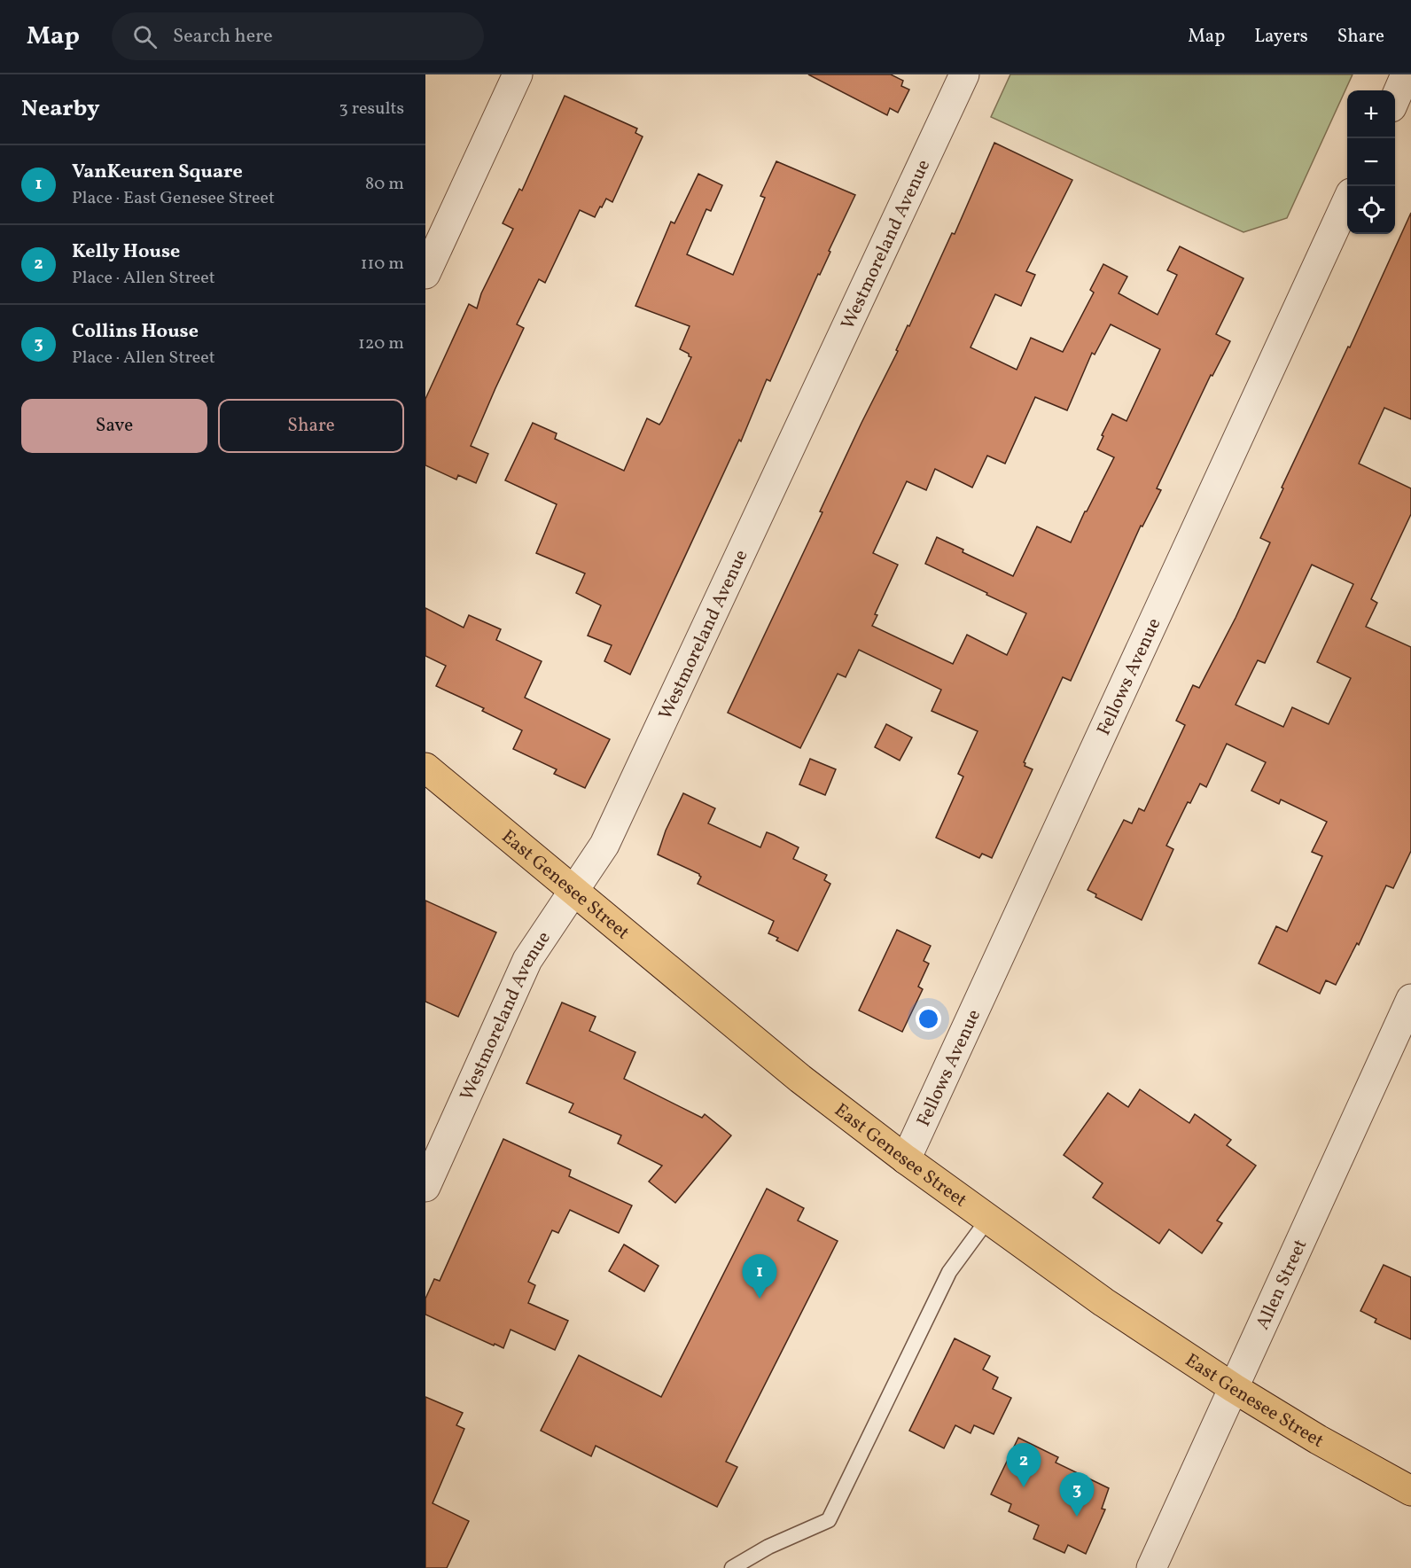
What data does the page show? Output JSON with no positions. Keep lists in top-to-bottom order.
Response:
{
  "streets": {
    "main road": ["East Genesee Street"],
    "street": ["Westmoreland Avenue", "Fellows Avenue", "Allen Street"]
  },
  "crossings": [
    ["Westmoreland Avenue", "East Genesee Street"],
    ["Fellows Avenue", "East Genesee Street"],
    ["East Genesee Street", "Allen Street"]
  ],
  "page": {
    "header": "Map",
    "search": "Search here",
    "nav": ["Map", "Layers", "Share"],
    "heading": ["Nearby", "3 results"],
    "map_buttons": ["+", "−"],
    "list": [
      {
        "mark": "1",
        "name": "VanKeuren Square",
        "note": "Place · East Genesee Street",
        "value": "80 m"
      },
      {
        "mark": "2",
        "name": "Kelly House",
        "note": "Place · Allen Street",
        "value": "110 m"
      },
      {
        "mark": "3",
        "name": "Collins House",
        "note": "Place · Allen Street",
        "value": "120 m"
      }
    ],
    "buttons": ["Save", "Share"],
    "pins": ["1", "2", "3"]
  }
}
